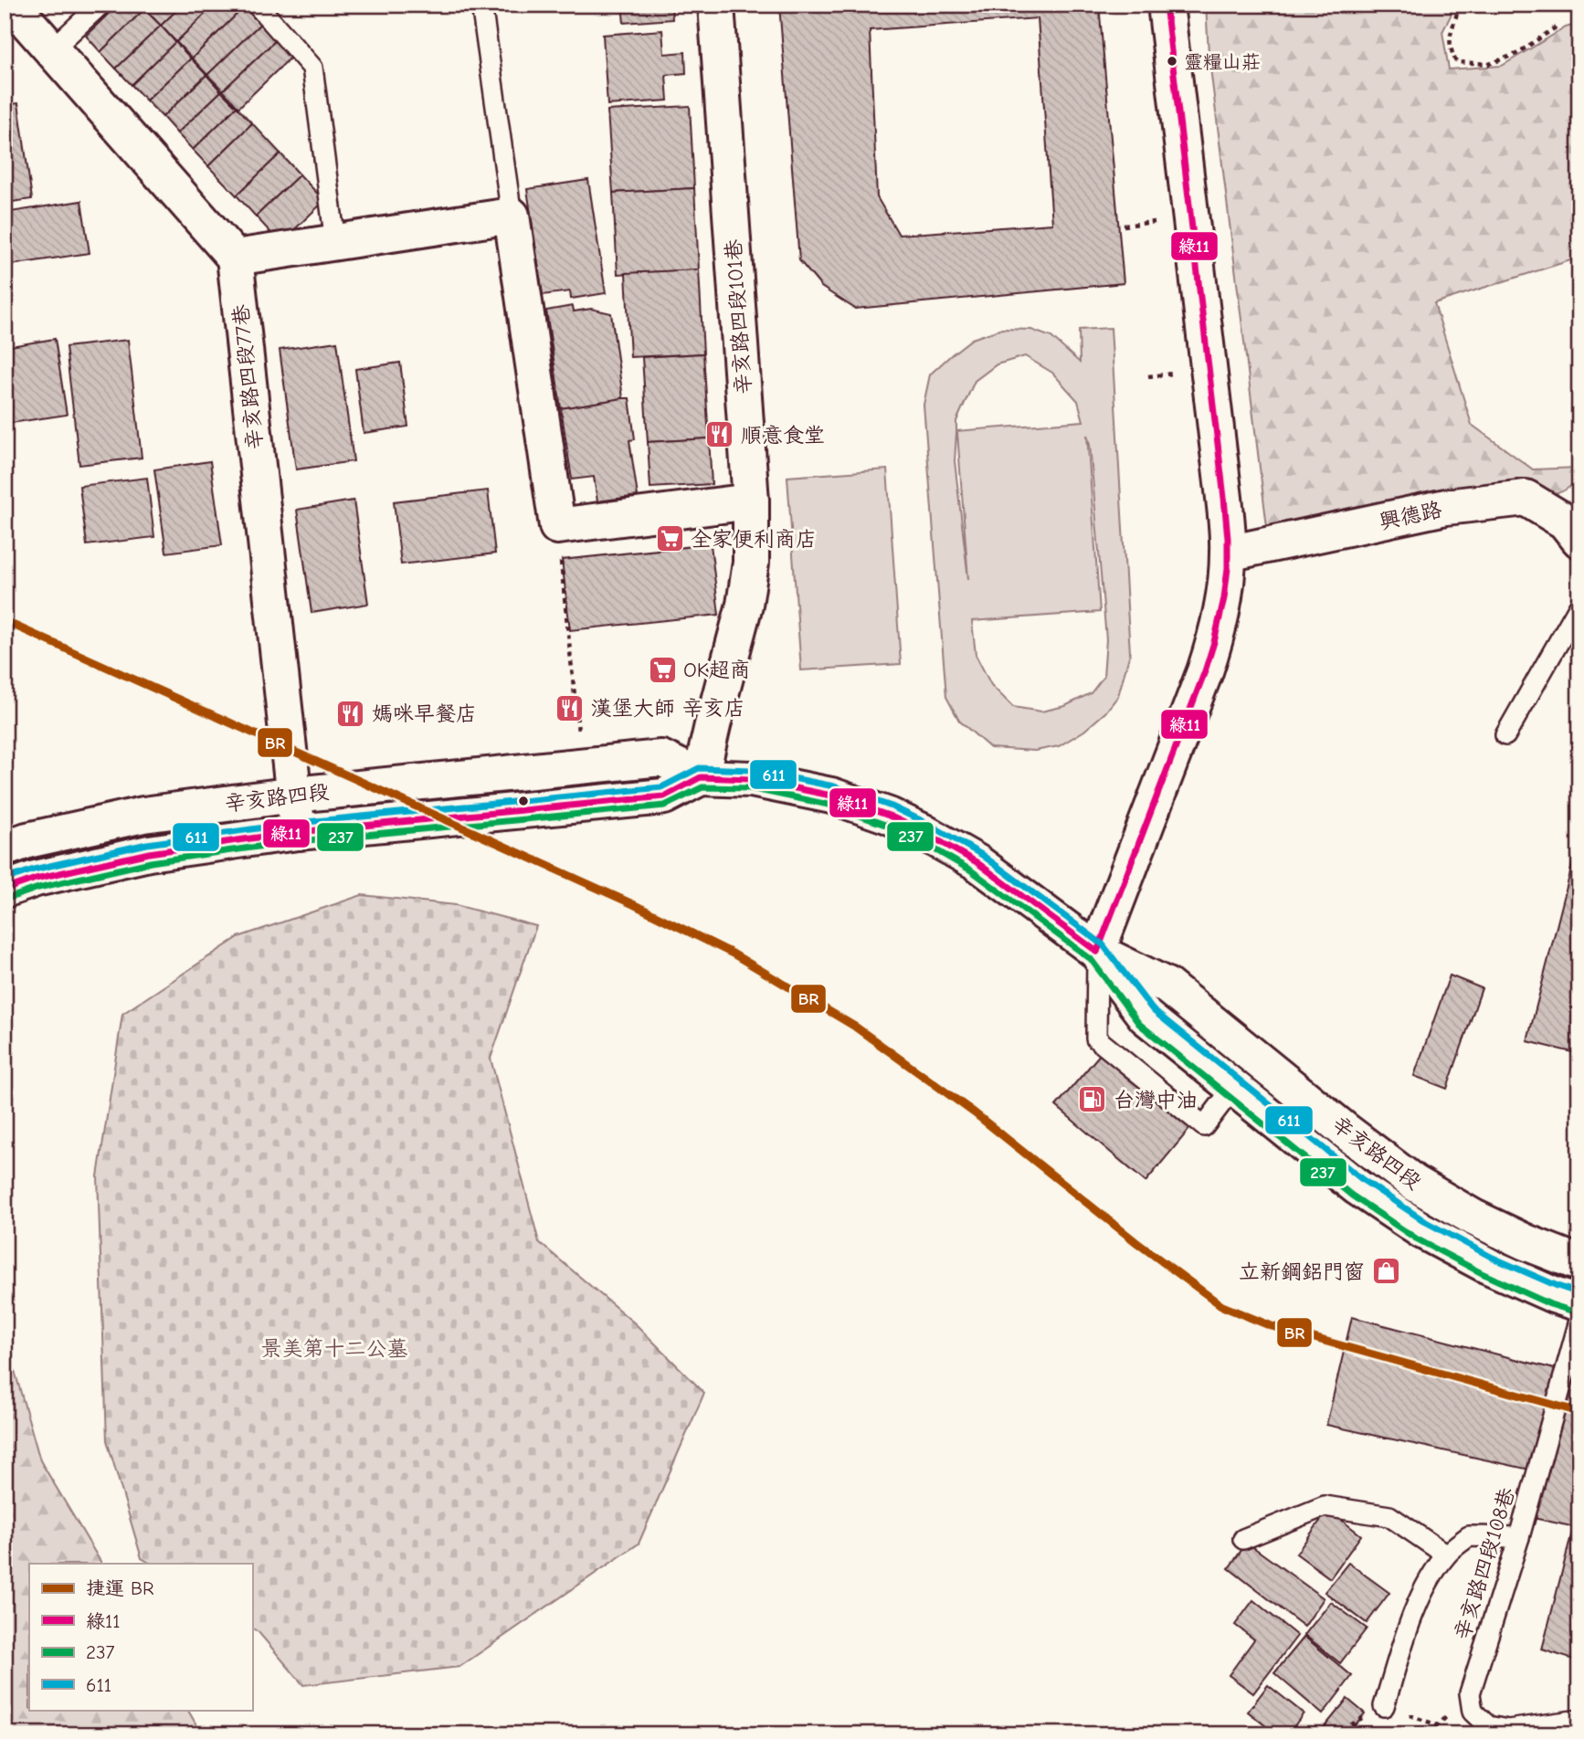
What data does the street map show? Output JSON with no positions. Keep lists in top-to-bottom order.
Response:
{
  "streets": {
    "street": [
      "辛亥路四段101巷",
      "辛亥路四段77巷",
      "興德路",
      "辛亥路四段"
    ],
    "lane": ["辛亥路四段108巷"]
  },
  "crossings": [
    ["辛亥路四段101巷", "辛亥路四段"],
    ["辛亥路四段77巷", "辛亥路四段"]
  ],
  "parks": ["景美第十二公墓"],
  "places": {
    "other": ["靈糧山莊"],
    "restaurant": ["順意食堂", "漢堡大師 辛亥店", "媽咪早餐店"],
    "supermarket": ["全家便利商店", "OK超商"],
    "fuel station": ["台灣中油"],
    "shop": ["立新鋼鋁門窗"]
  },
  "lines": [
    "transit line 綠11",
    "metro line BR",
    "transit line 611",
    "transit line 237"
  ],
  "legend": [
    "捷運 BR",
    "綠11",
    "237",
    "611"
  ]
}
